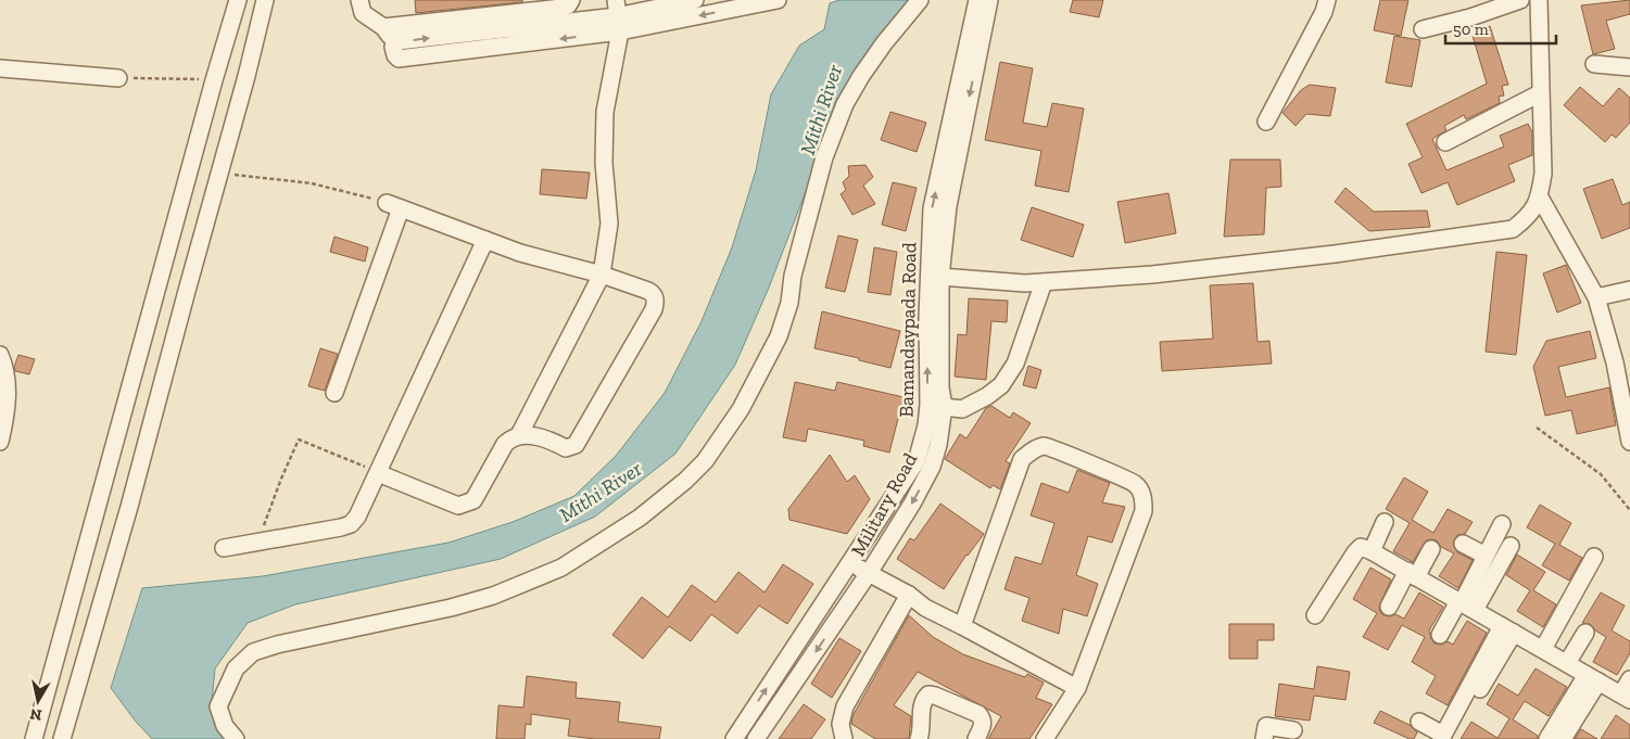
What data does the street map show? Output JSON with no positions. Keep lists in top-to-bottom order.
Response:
{
  "streets": {
    "street": ["Bamandaypada Road", "Military Road"]
  },
  "crossings": [
    ["Bamandaypada Road", "Military Road"]
  ],
  "one_way": ["Bamandaypada Road"],
  "water": ["Mithi River"],
  "scale_bar": "50 m",
  "north": "bottom"
}
